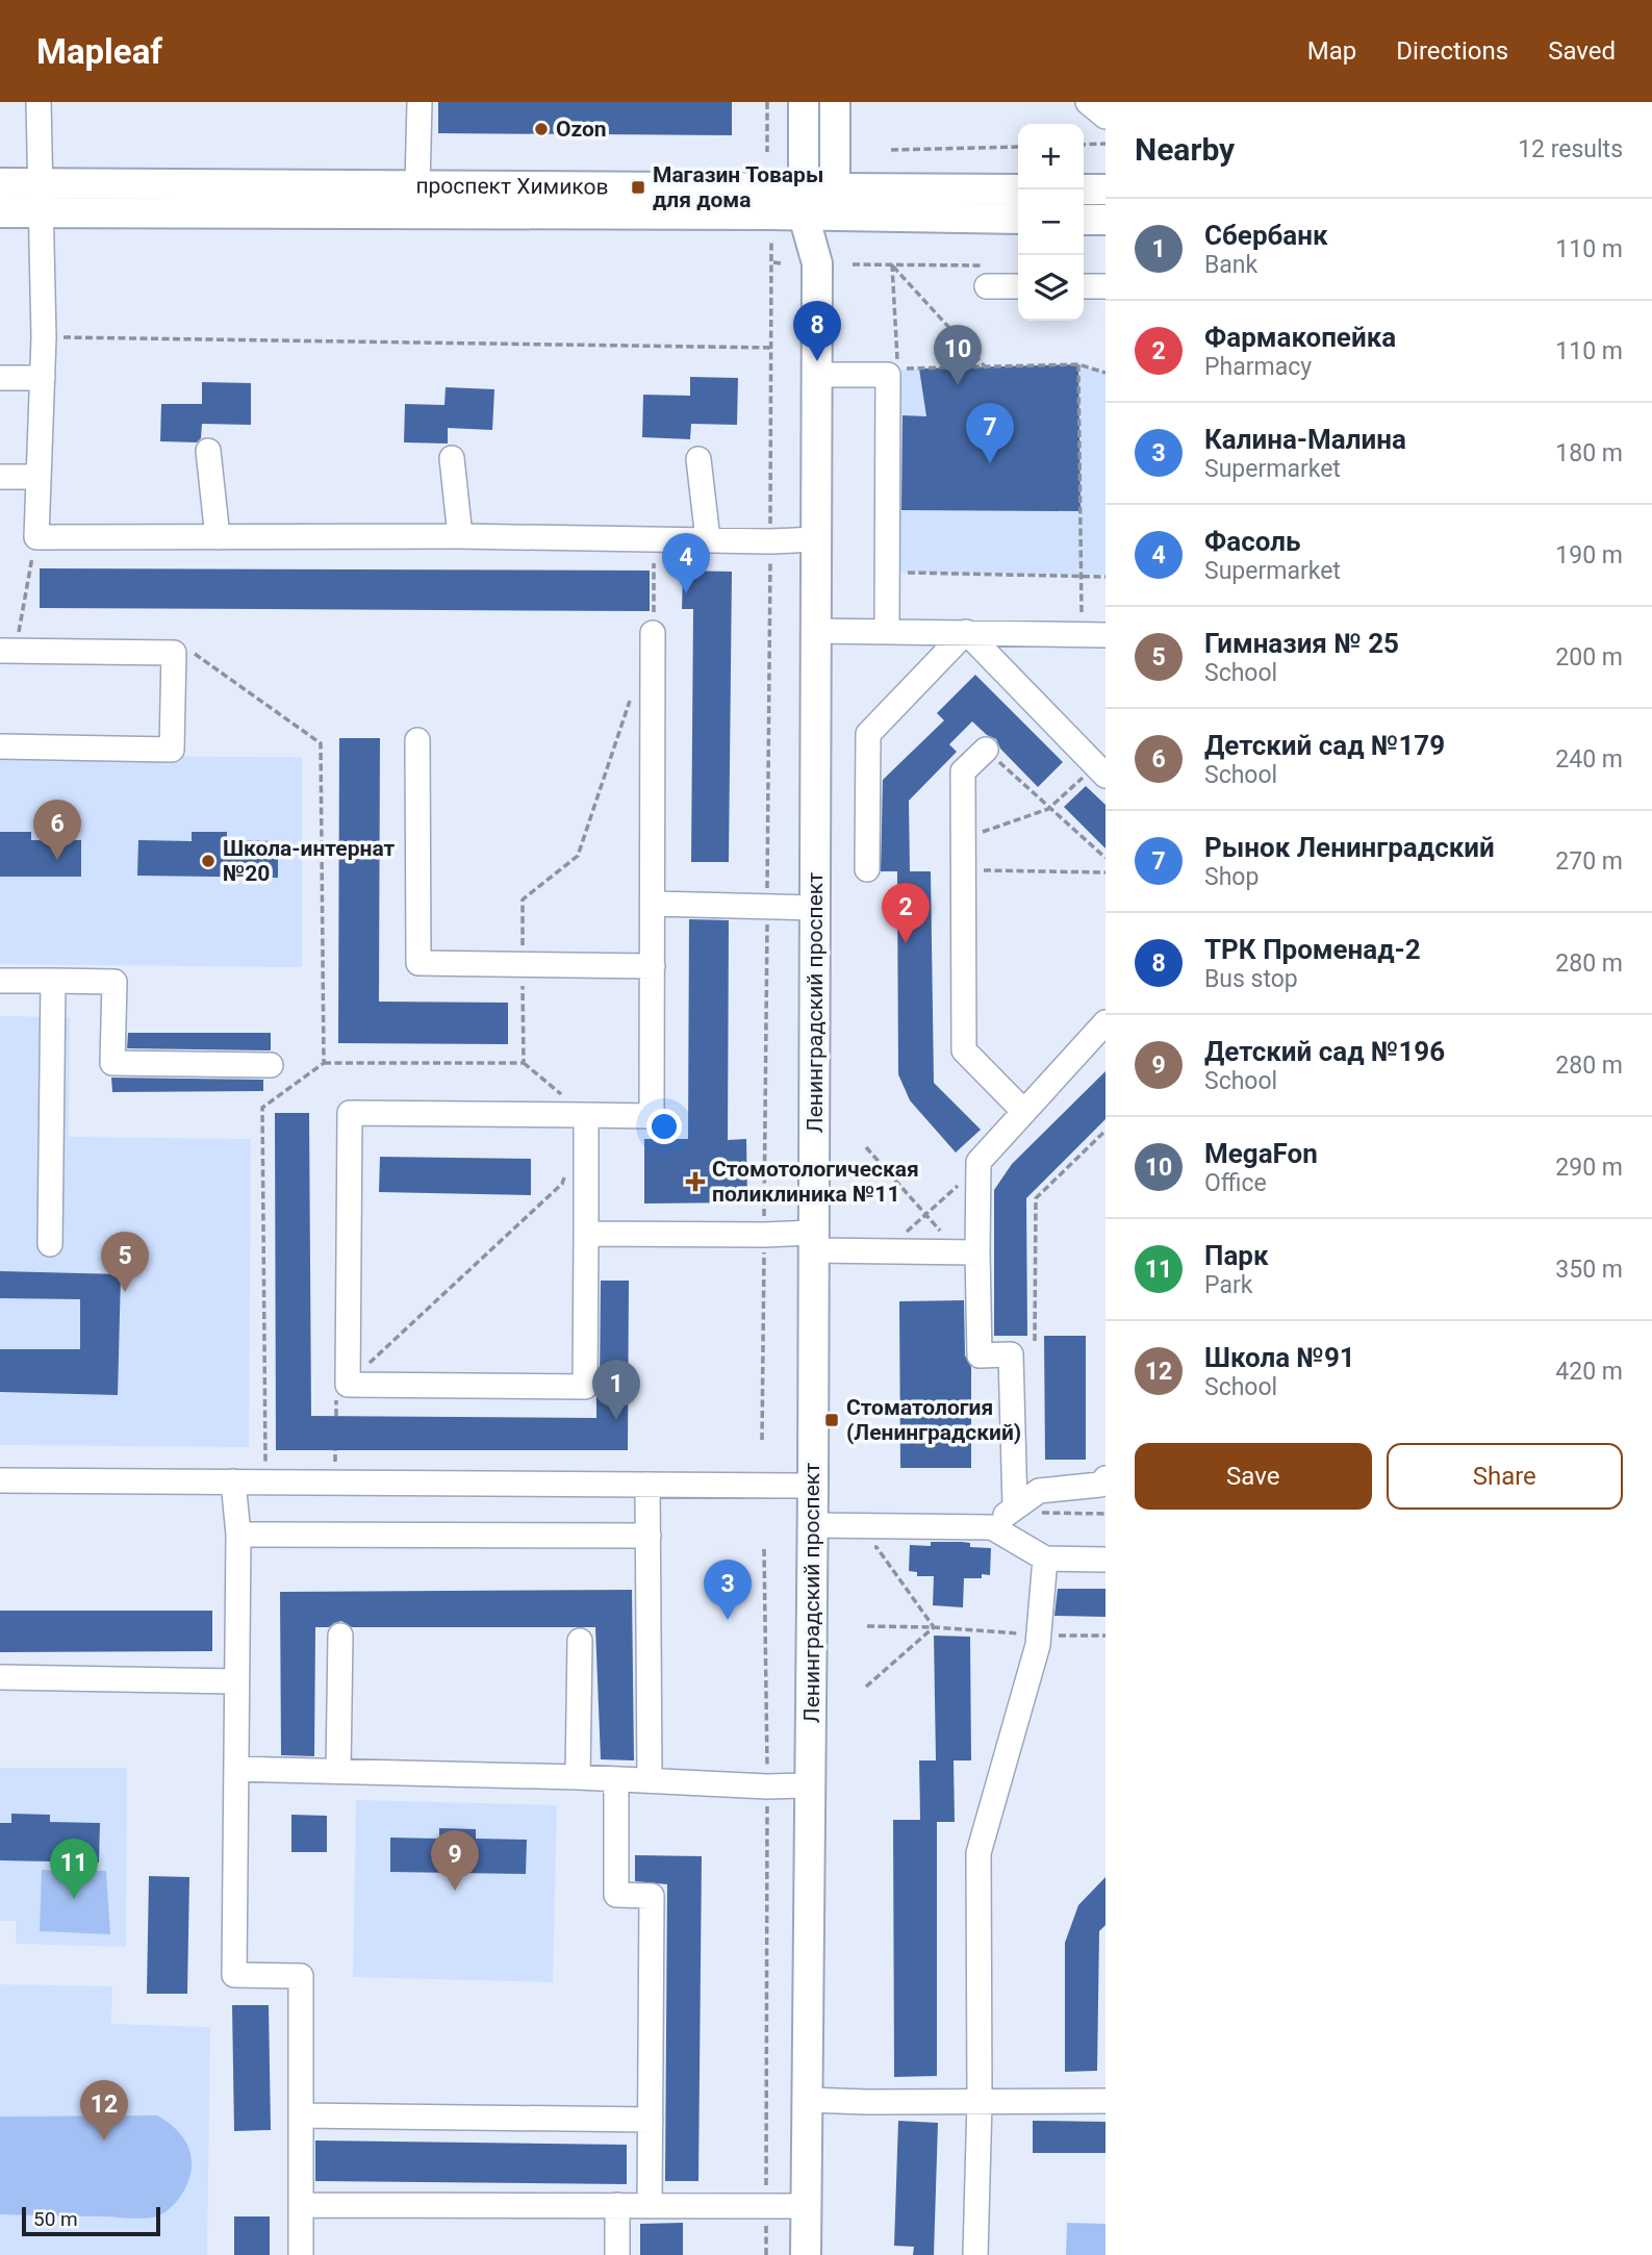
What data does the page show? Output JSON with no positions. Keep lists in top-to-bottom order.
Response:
{
  "streets": {
    "main road": ["проспект Химиков", "Ленинградский проспект"]
  },
  "crossings": [
    ["проспект Химиков", "Ленинградский проспект"]
  ],
  "places": {
    "other": ["Ozon", "Школа-интернат №20"],
    "transit": ["Магазин Товары для дома", "Стоматология (Ленинградский)"],
    "health": ["Стомотологическая поликлиника №11"]
  },
  "scale_bar": "50 m",
  "page": {
    "header": "Mapleaf",
    "nav": ["Map", "Directions", "Saved"],
    "heading": ["Nearby", "12 results"],
    "map_buttons": ["+", "−"],
    "list": [
      {
        "mark": "1",
        "name": "Сбербанк",
        "note": "Bank",
        "value": "110 m"
      },
      {
        "mark": "2",
        "name": "Фармакопейка",
        "note": "Pharmacy",
        "value": "110 m"
      },
      {
        "mark": "3",
        "name": "Калина-Малина",
        "note": "Supermarket",
        "value": "180 m"
      },
      {
        "mark": "4",
        "name": "Фасоль",
        "note": "Supermarket",
        "value": "190 m"
      },
      {
        "mark": "5",
        "name": "Гимназия № 25",
        "note": "School",
        "value": "200 m"
      },
      {
        "mark": "6",
        "name": "Детский сад №179",
        "note": "School",
        "value": "240 m"
      },
      {
        "mark": "7",
        "name": "Рынок Ленинградский",
        "note": "Shop",
        "value": "270 m"
      },
      {
        "mark": "8",
        "name": "ТРК Променад-2",
        "note": "Bus stop",
        "value": "280 m"
      },
      {
        "mark": "9",
        "name": "Детский сад №196",
        "note": "School",
        "value": "280 m"
      },
      {
        "mark": "10",
        "name": "MegaFon",
        "note": "Office",
        "value": "290 m"
      },
      {
        "mark": "11",
        "name": "Парк",
        "note": "Park",
        "value": "350 m"
      },
      {
        "mark": "12",
        "name": "Школа №91",
        "note": "School",
        "value": "420 m"
      }
    ],
    "pins": [
      "8",
      "10",
      "7",
      "4",
      "6",
      "2",
      "5",
      "1",
      "3",
      "9",
      "11",
      "12"
    ],
    "buttons": ["Save", "Share"],
    "scale": "50 m"
  }
}
